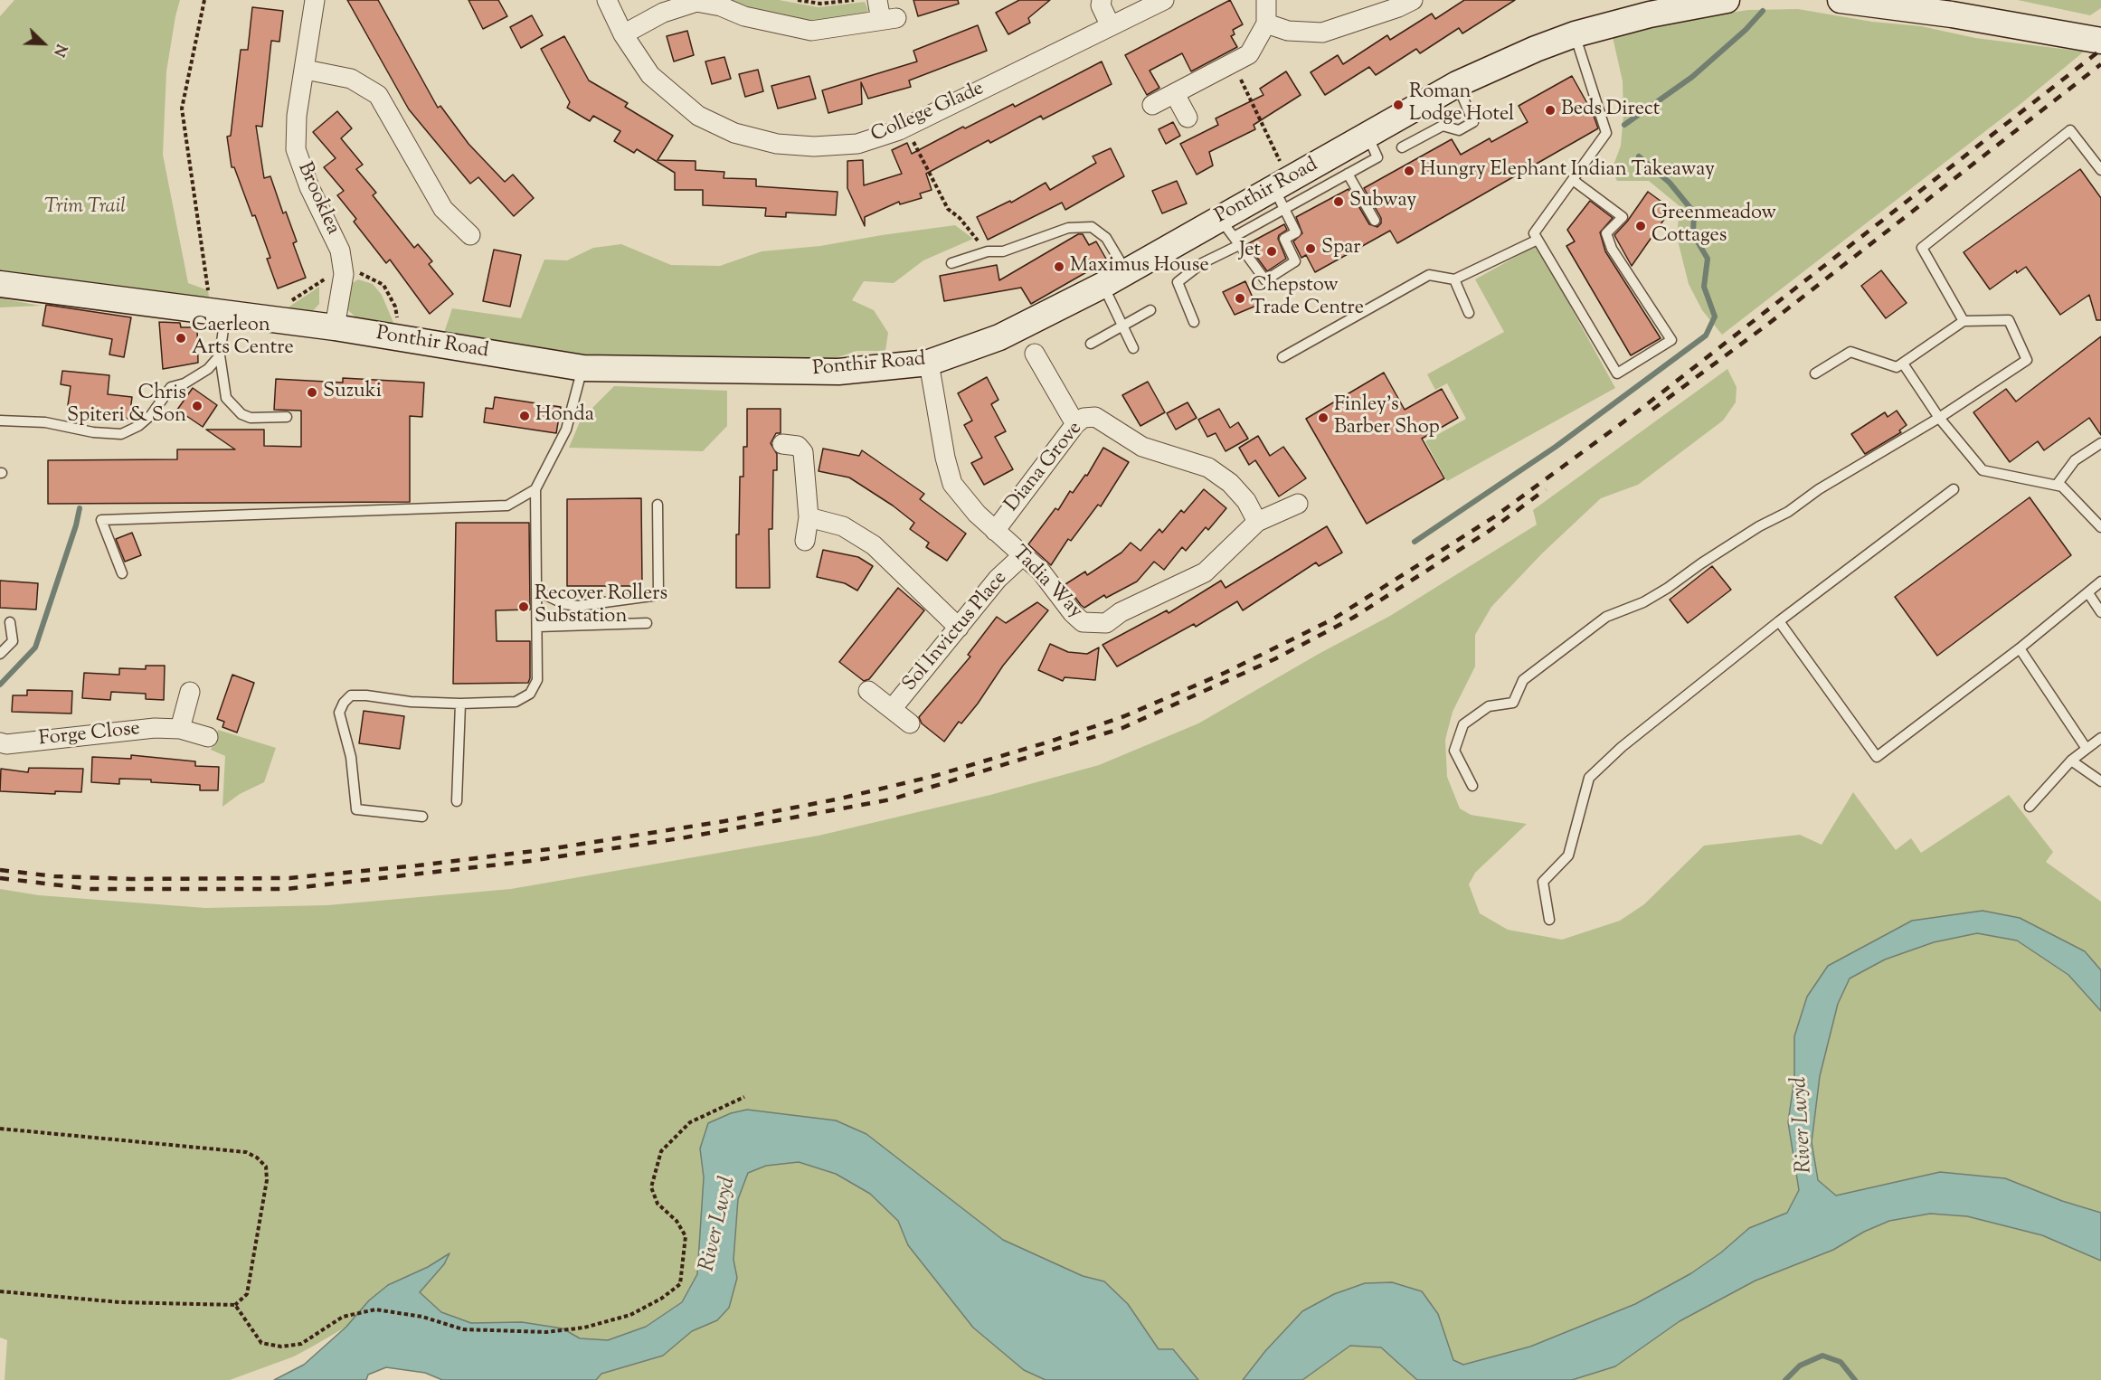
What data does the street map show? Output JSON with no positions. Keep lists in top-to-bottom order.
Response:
{
  "streets": {
    "main road": ["Ponthir Road"],
    "street": [
      "College Glade",
      "Brooklea",
      "Diana Grove",
      "Tadia Way",
      "Sol Invictus Place",
      "Forge Close"
    ]
  },
  "crossings": [
    ["Ponthir Road", "Brooklea"],
    ["Ponthir Road", "Tadia Way"],
    ["Diana Grove", "Tadia Way"],
    ["Tadia Way", "Sol Invictus Place"]
  ],
  "water": ["River Lwyd"],
  "parks": ["Trim Trail"],
  "places": [
    "Roman Lodge Hotel",
    "Beds Direct",
    "Hungry Elephant Indian Takeaway",
    "Subway",
    "Greenmeadow Cottages",
    "Spar",
    "Jet",
    "Maximus House",
    "Chepstow Trade Centre",
    "Caerleon Arts Centre",
    "Suzuki",
    "Chris Spiteri & Son",
    "Honda",
    "Finley's Barber Shop",
    "Recover Rollers Substation"
  ],
  "north": "bottom right"
}
